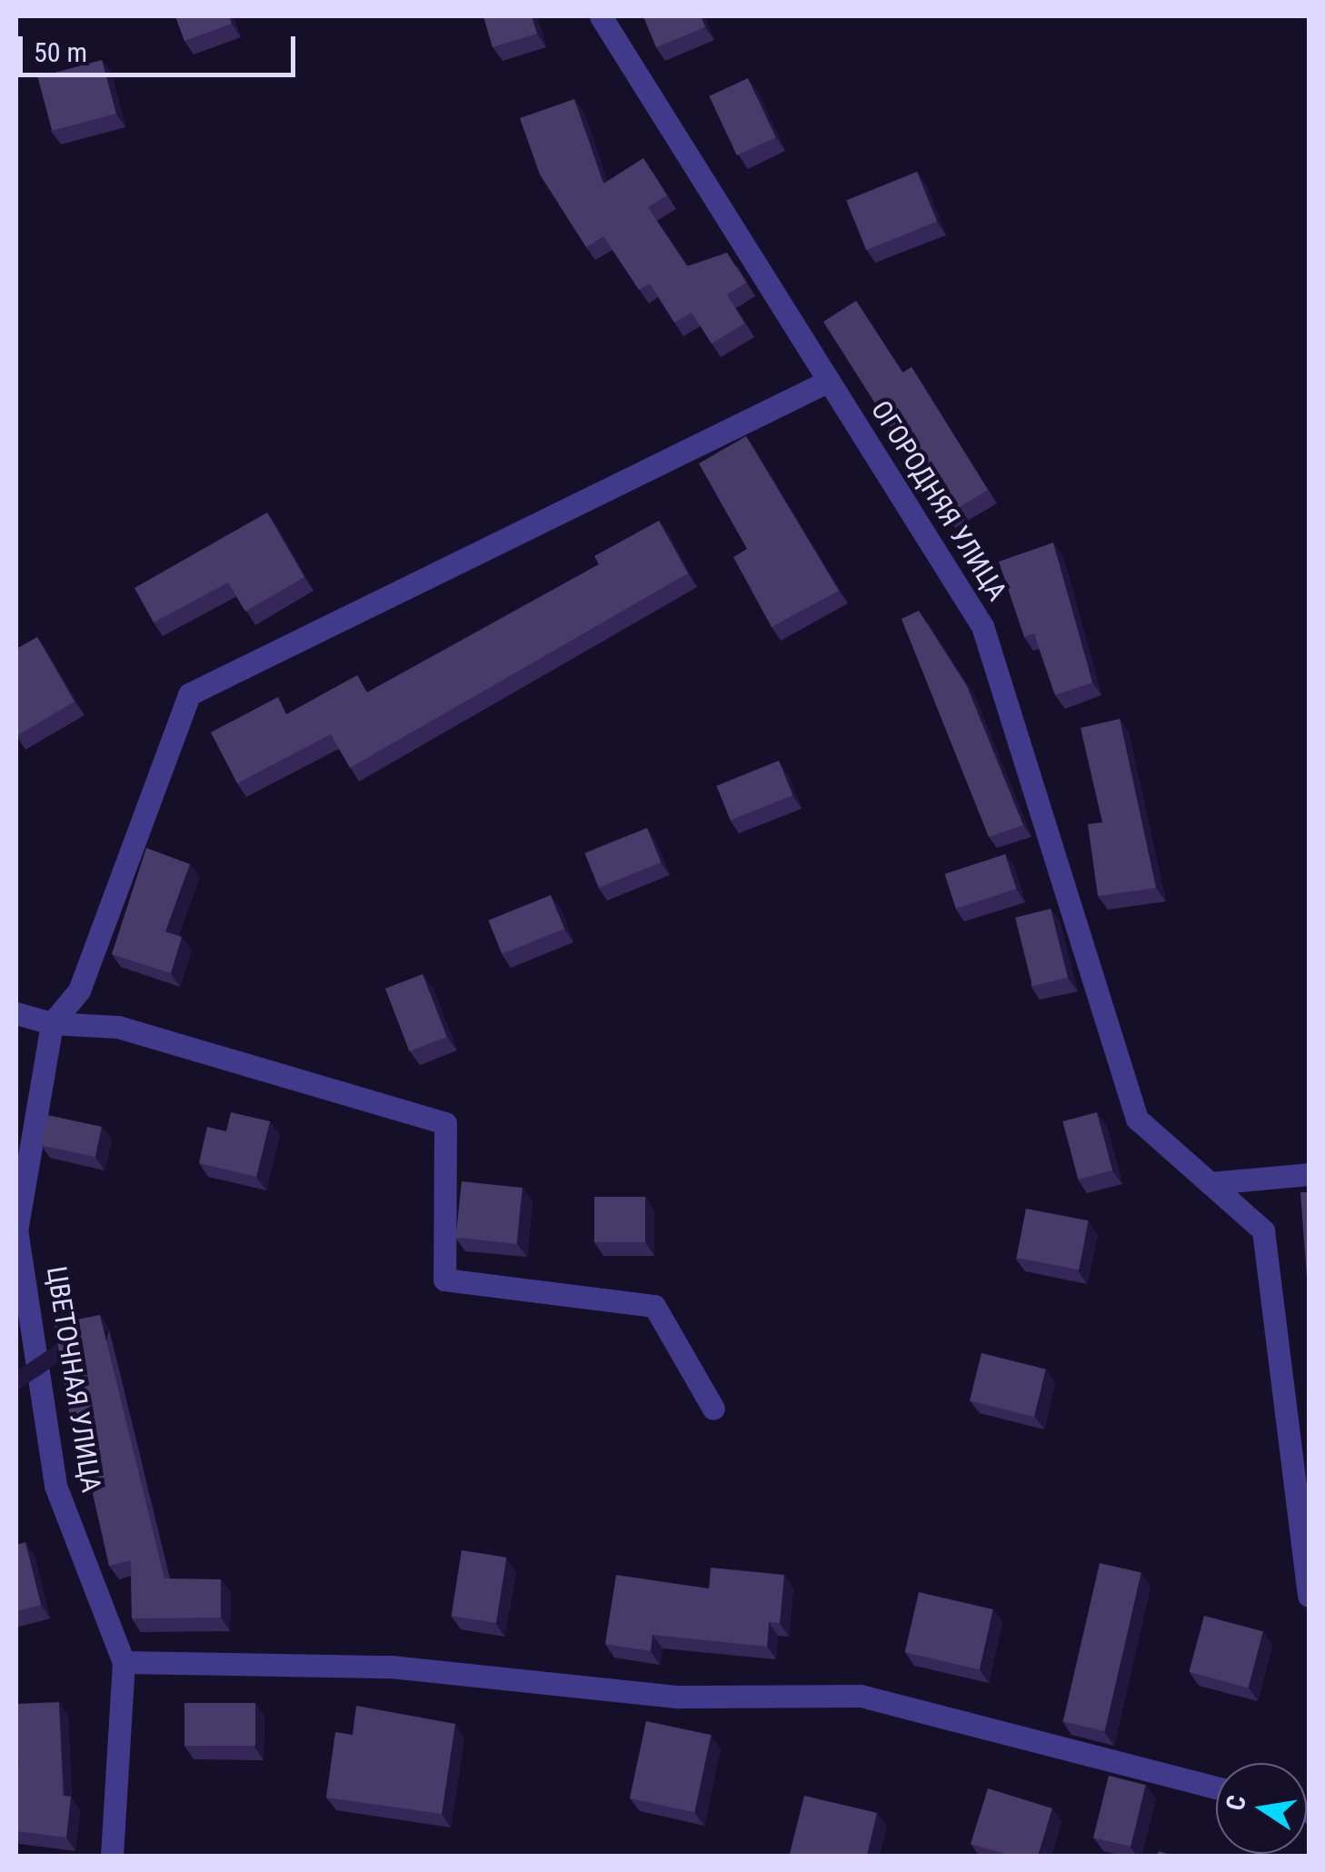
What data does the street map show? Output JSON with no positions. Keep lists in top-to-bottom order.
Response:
{
  "streets": {
    "street": ["ОГОРОДНЯЯ УЛИЦА", "ЦВЕТОЧНАЯ УЛИЦА"]
  },
  "scale_bar": "50 m",
  "north": "left"
}
